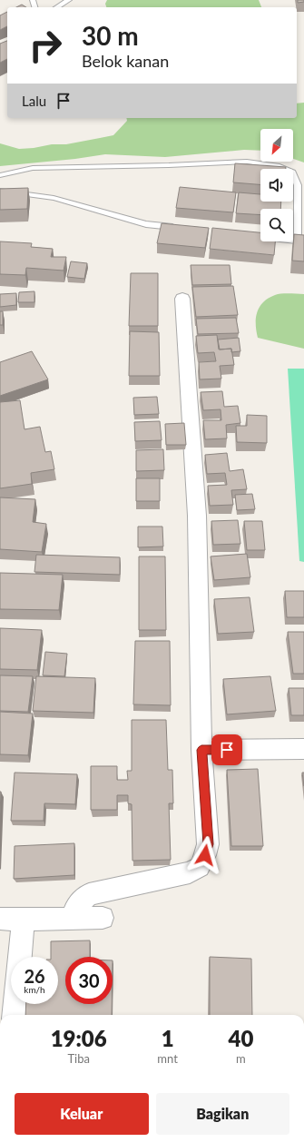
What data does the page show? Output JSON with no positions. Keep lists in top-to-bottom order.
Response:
{
  "north": "bottom left",
  "page": {
    "turn": ["30 m", "Belok kanan"],
    "then": "Lalu",
    "speed": "26 km/h",
    "limit": "30",
    "eta": [
      "19:06",
      "Tiba",
      "1",
      "mnt",
      "40",
      "m"
    ],
    "buttons": ["Keluar", "Bagikan"]
  }
}
